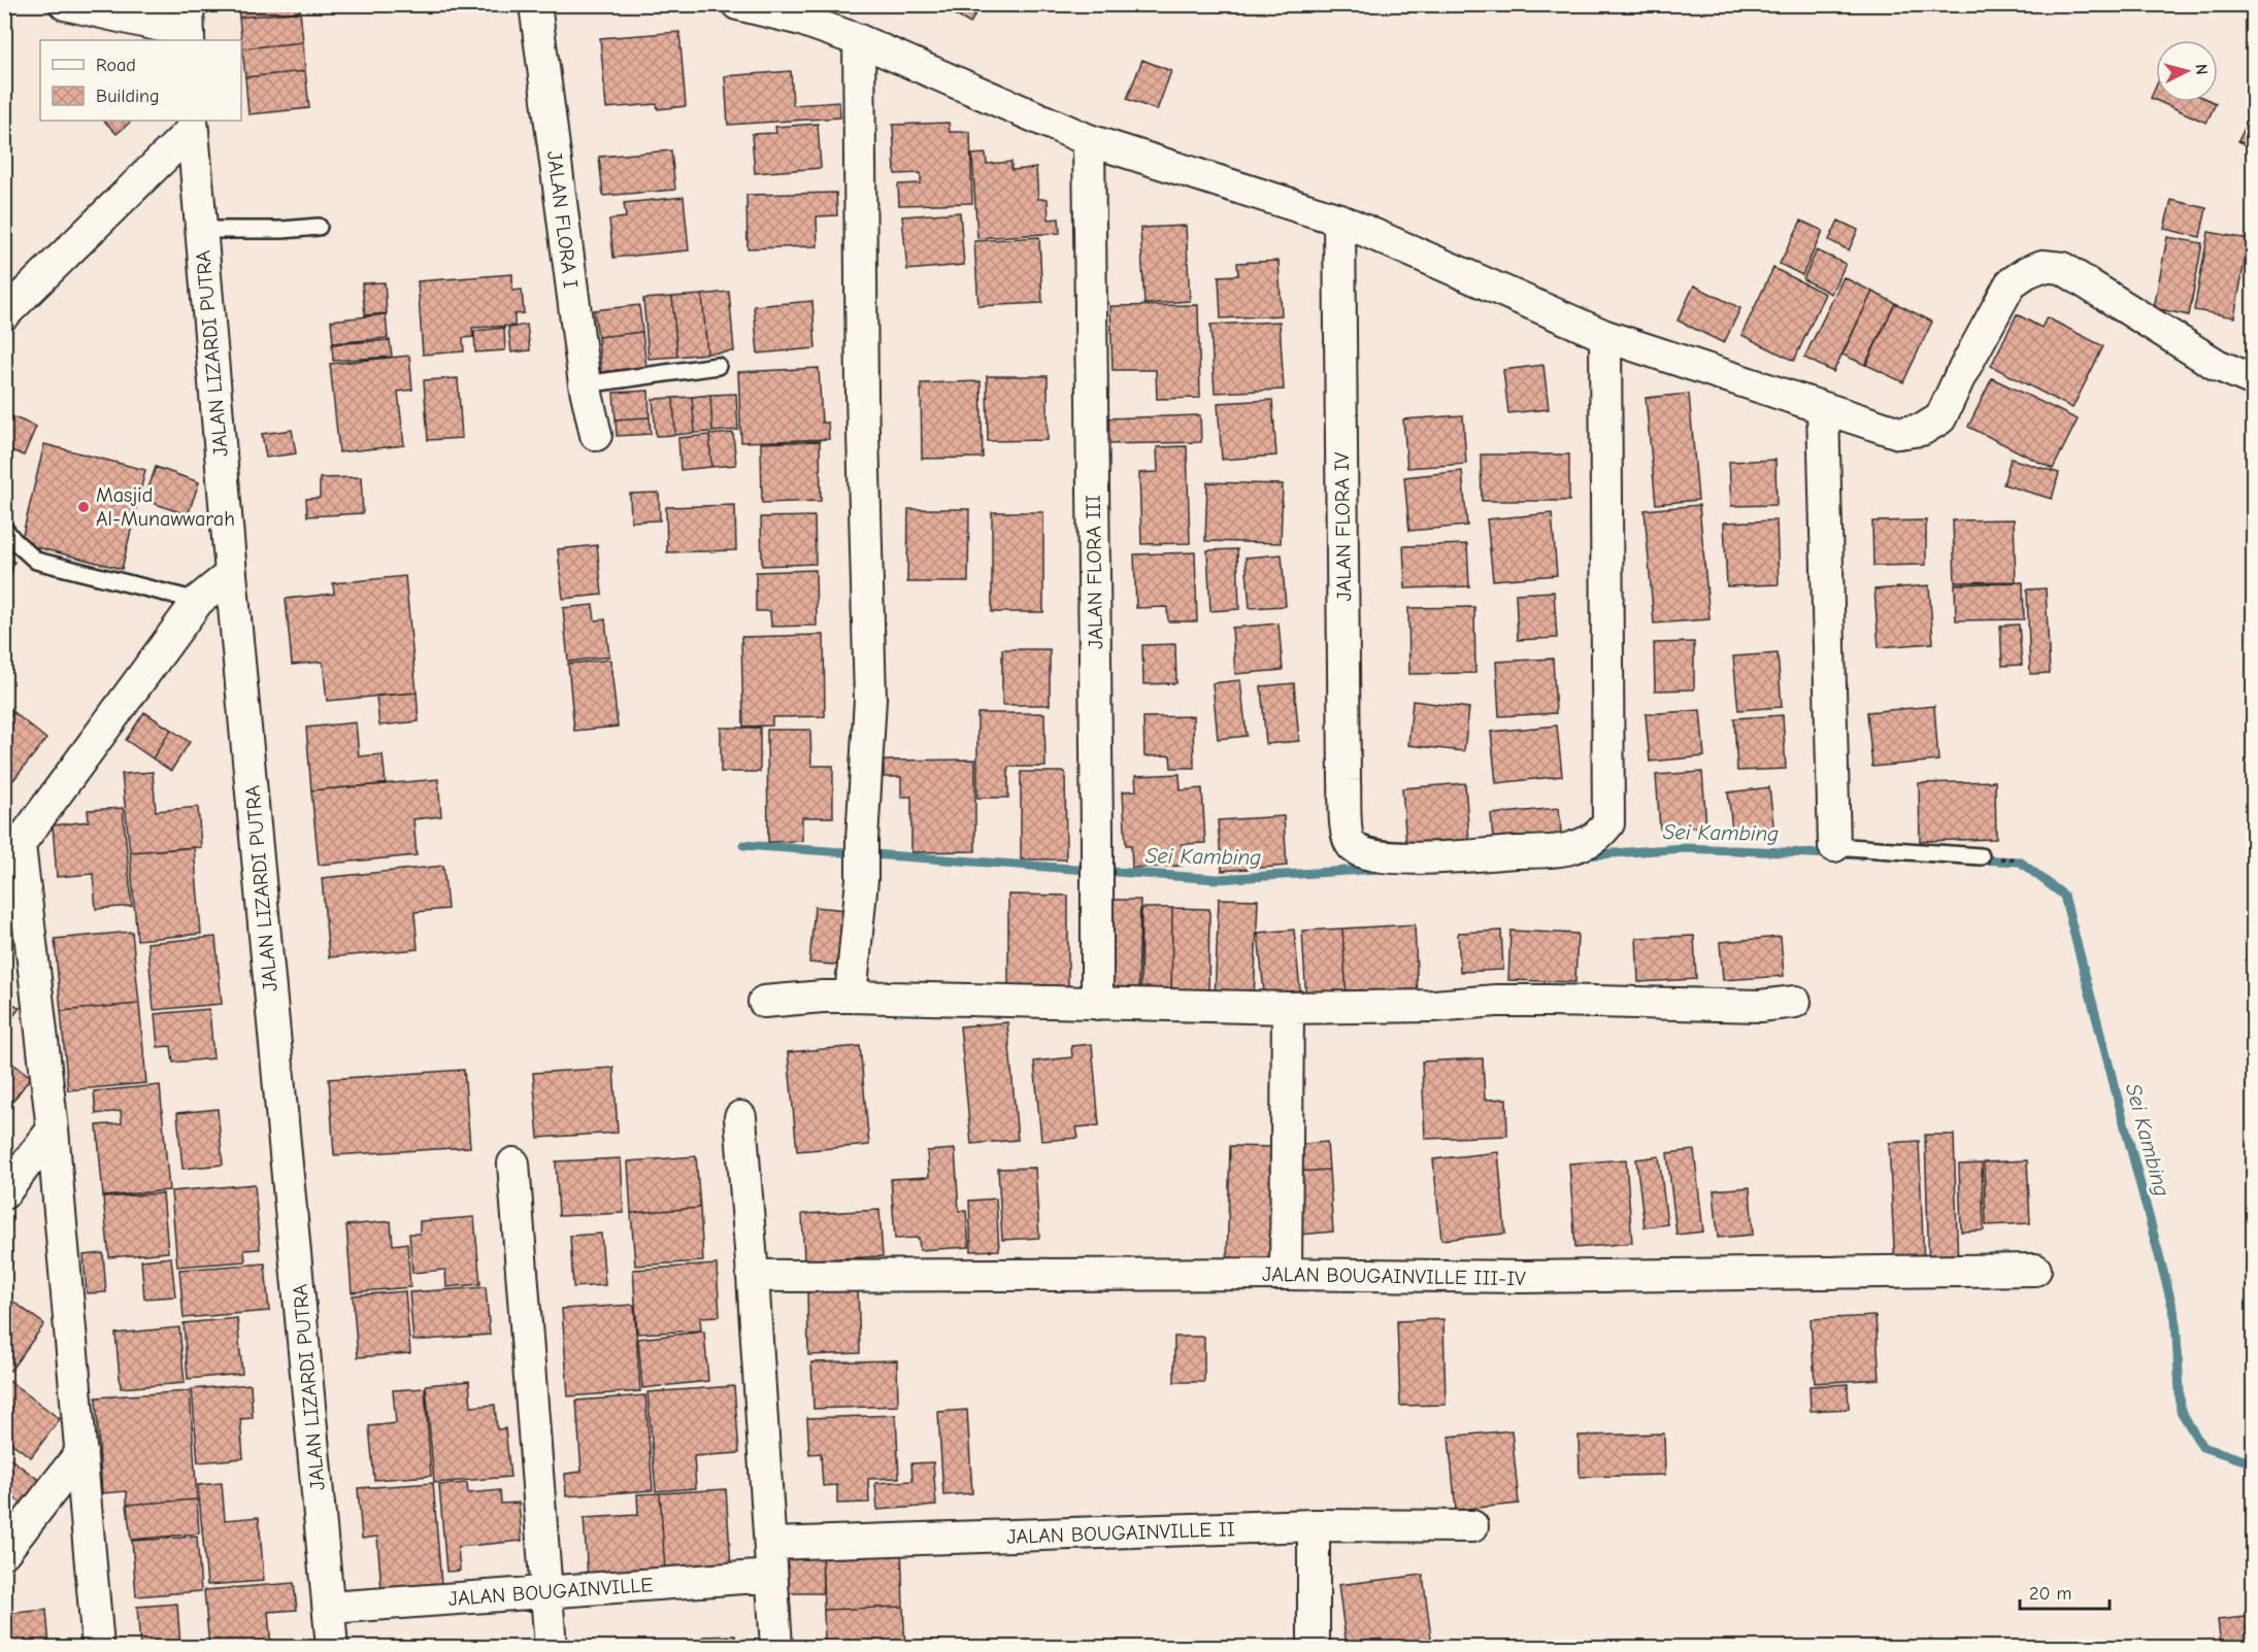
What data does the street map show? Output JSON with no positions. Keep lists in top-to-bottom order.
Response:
{
  "streets": {
    "street": [
      "JALAN FLORA I",
      "JALAN LIZARDI PUTRA",
      "JALAN FLORA IV",
      "JALAN FLORA III",
      "JALAN BOUGAINVILLE III-IV",
      "JALAN BOUGAINVILLE II",
      "JALAN BOUGAINVILLE"
    ]
  },
  "crossings": [
    ["JALAN LIZARDI PUTRA", "JALAN BOUGAINVILLE"]
  ],
  "water": ["Sei Kambing"],
  "places": ["Masjid Al-Munawwarah"],
  "legend": ["Road", "Building"],
  "scale_bar": "20 m",
  "north": "right"
}
